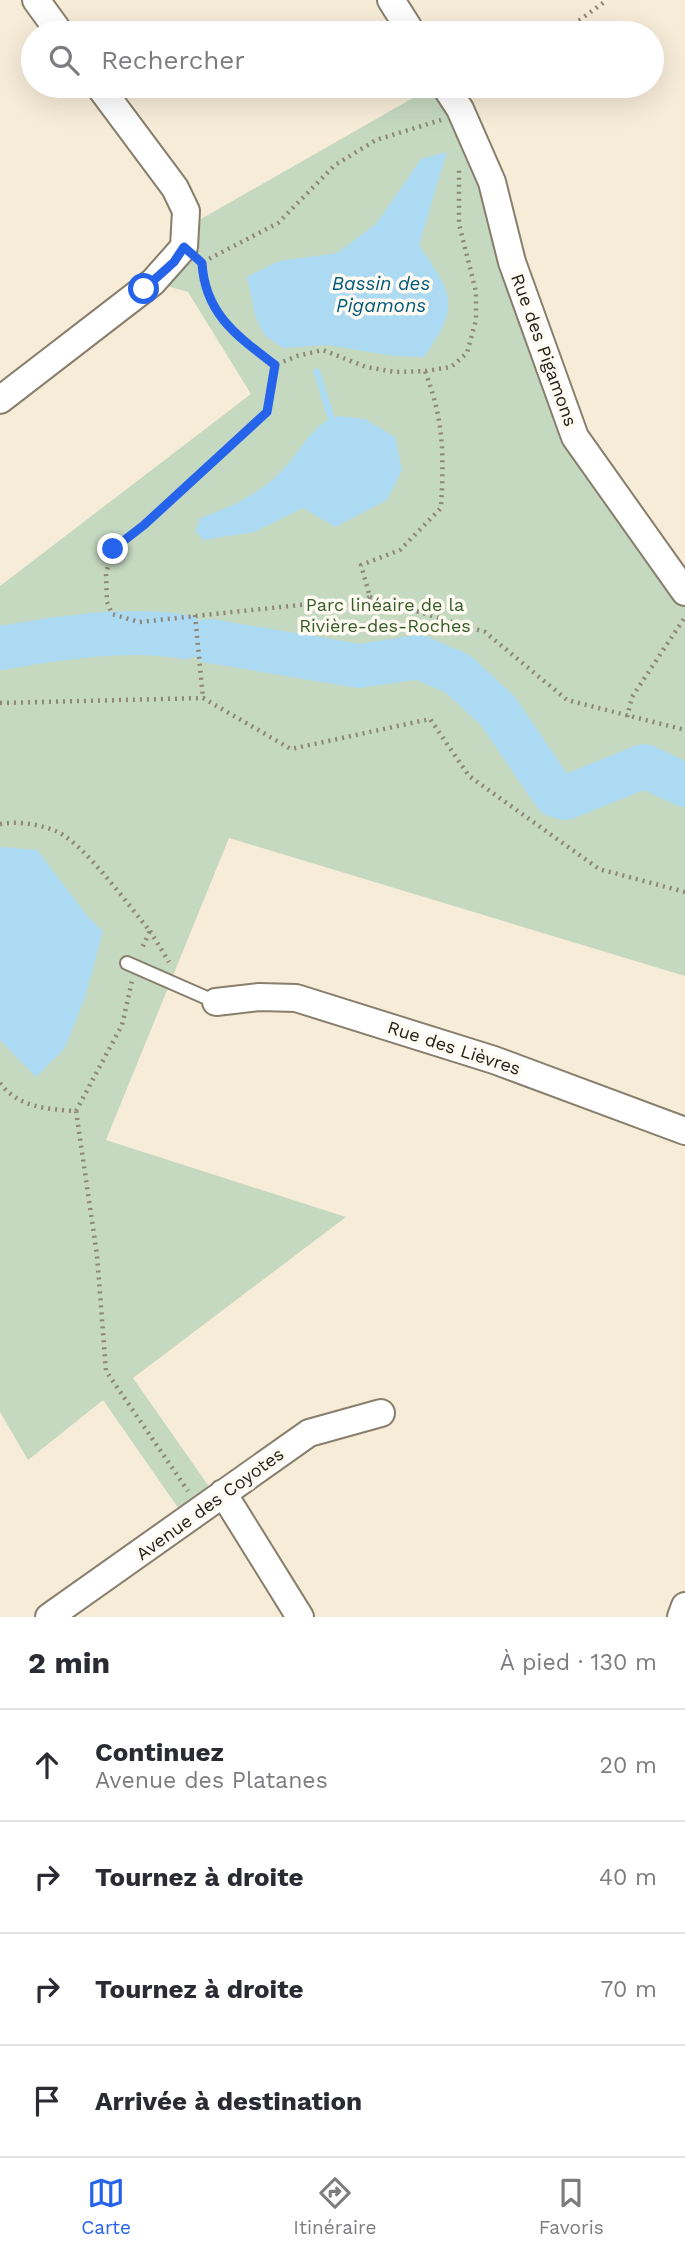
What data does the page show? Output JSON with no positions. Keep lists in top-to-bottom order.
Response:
{
  "streets": {
    "street": ["Rue des Pigamons", "Rue des Lièvres", "Avenue des Coyotes"]
  },
  "water": ["Bassin des Pigamons"],
  "parks": ["Parc linéaire de la Rivière-des-Roches"],
  "page": {
    "search": "Rechercher",
    "heading": ["2 min", "À pied · 130 m"],
    "list": [
      ["Continuez", "Avenue des Platanes", "20 m"],
      ["Tournez à droite", "40 m"],
      ["Tournez à droite", "70 m"],
      "Arrivée à destination"
    ],
    "nav": ["Carte", "Itinéraire", "Favoris"]
  }
}
